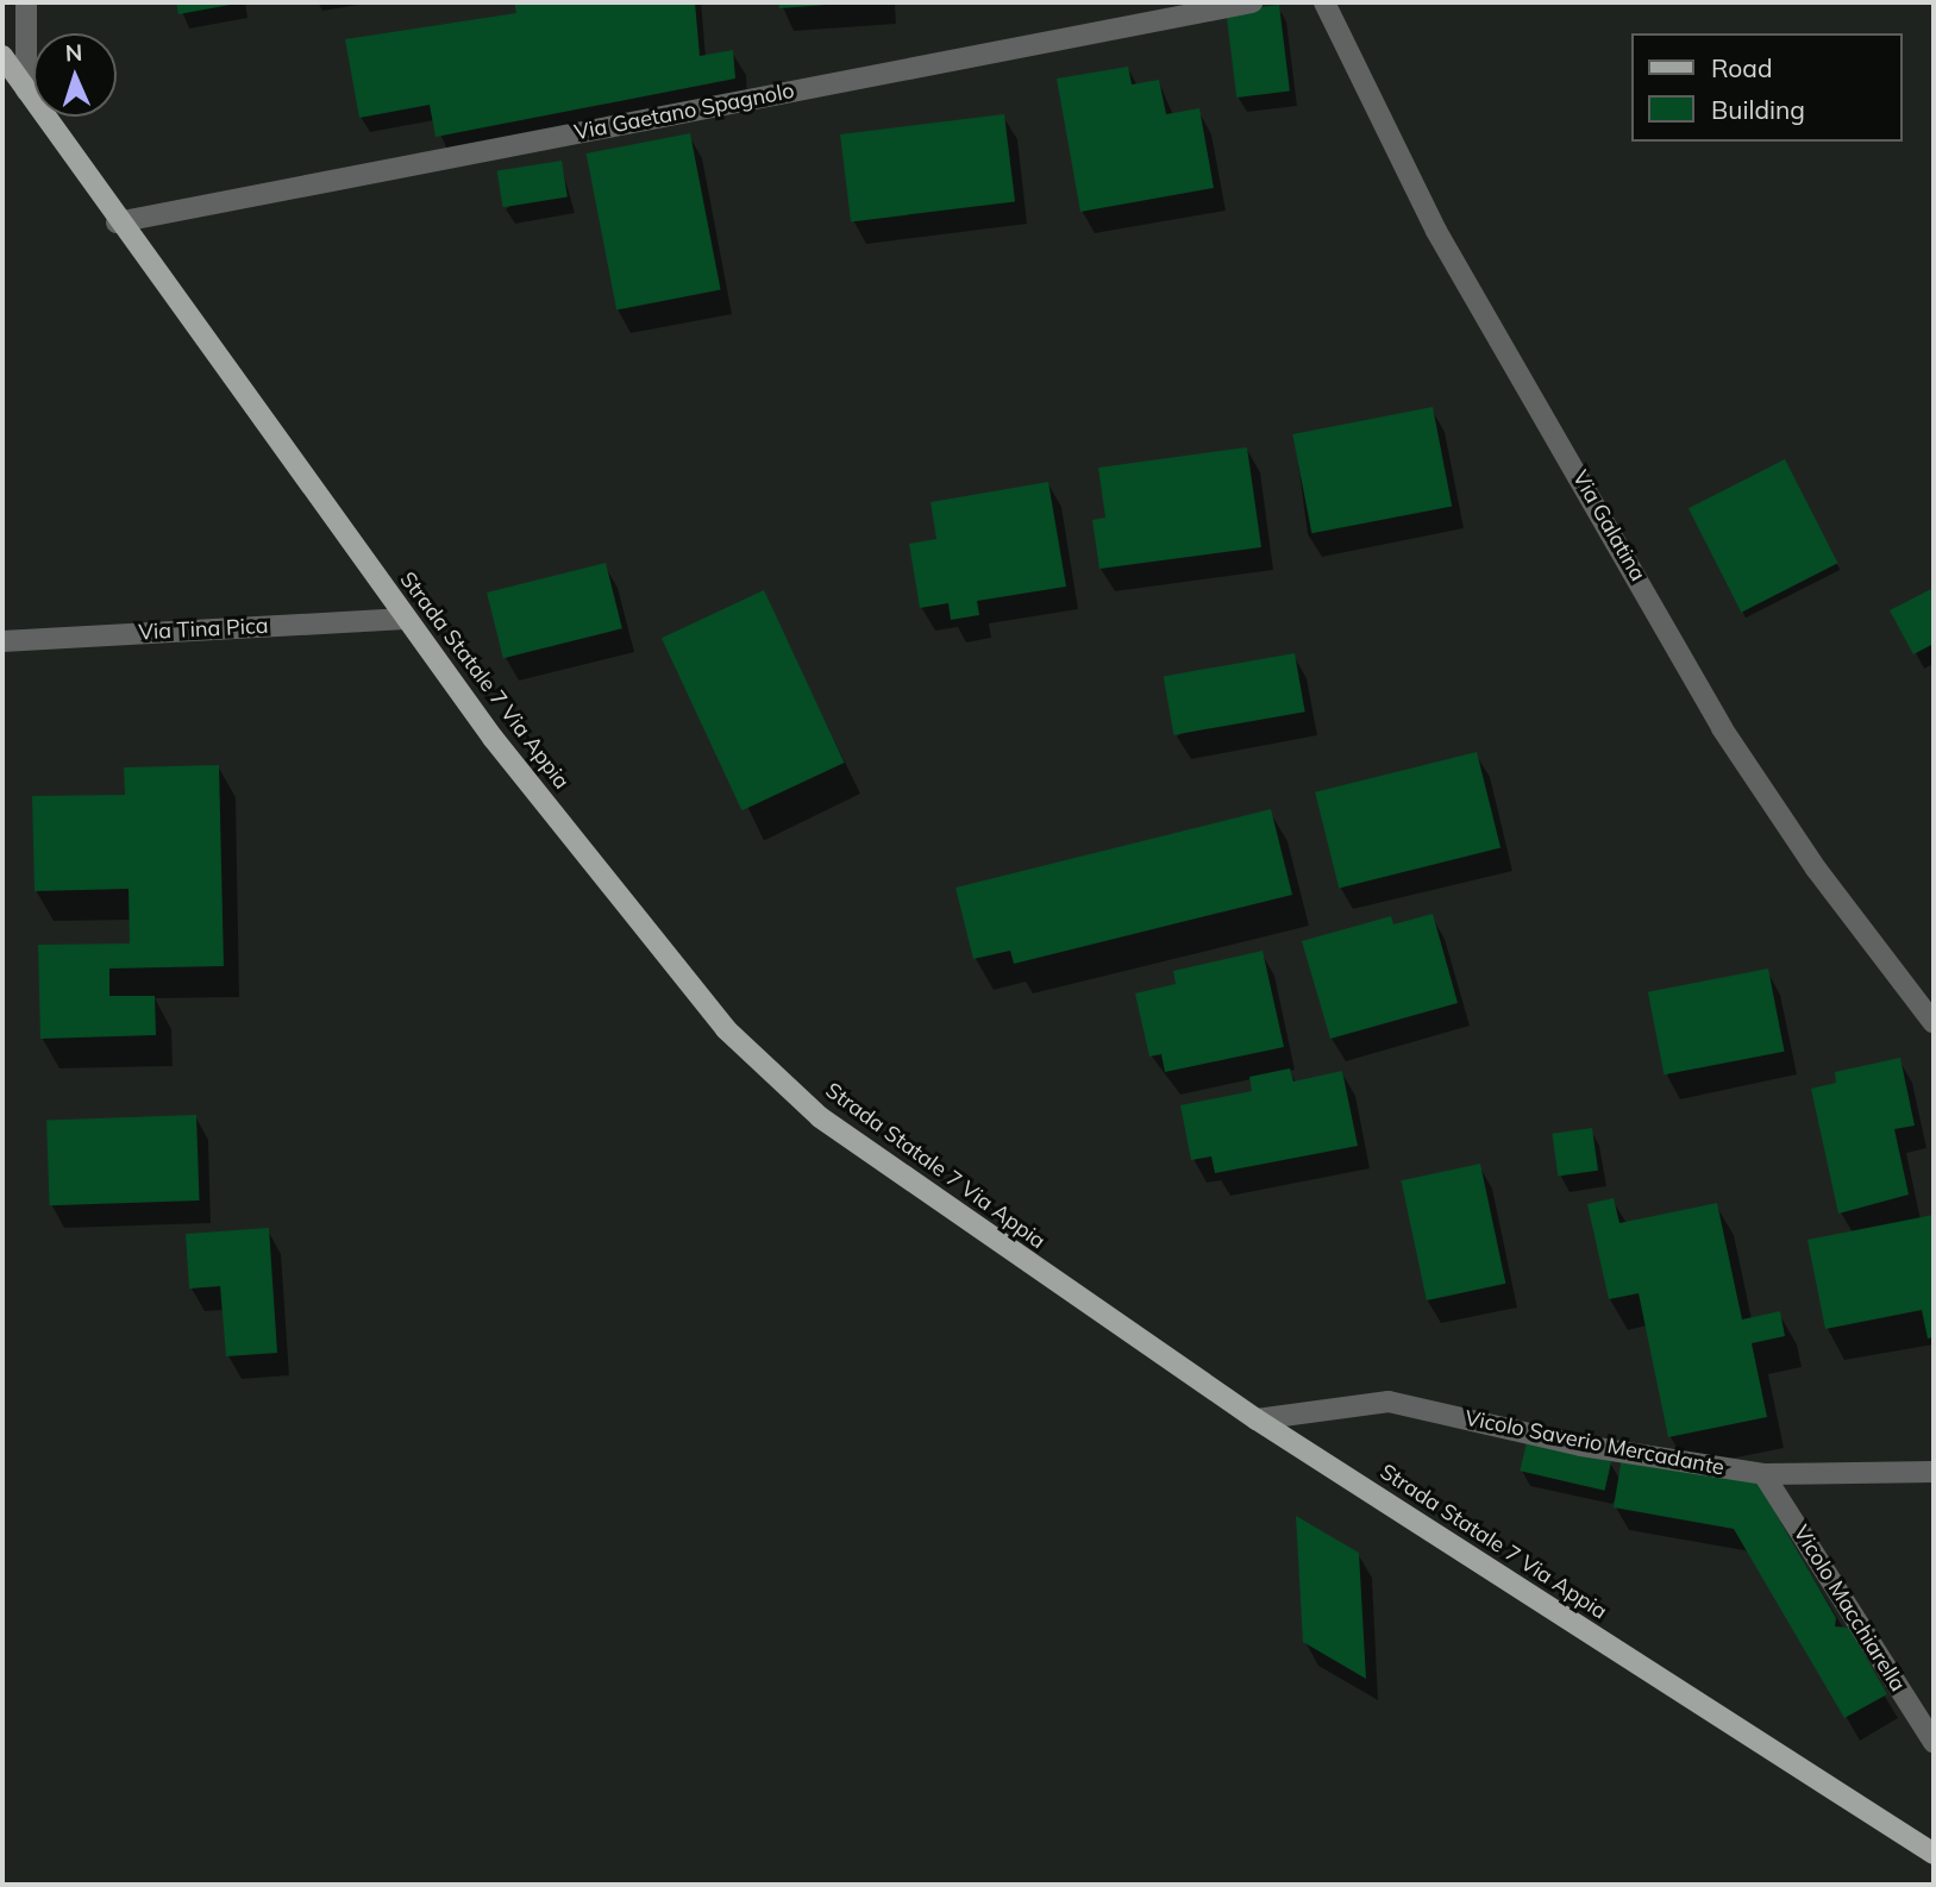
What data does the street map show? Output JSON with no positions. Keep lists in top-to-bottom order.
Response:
{
  "streets": {
    "main road": ["Strada Statale 7 Via Appia"],
    "street": [
      "Via Gaetano Spagnolo",
      "Via Galatina",
      "Via Tina Pica",
      "Vicolo Saverio Mercadante",
      "Vicolo Macchiarella"
    ]
  },
  "crossings": [
    ["Via Gaetano Spagnolo", "Strada Statale 7 Via Appia"],
    ["Via Tina Pica", "Strada Statale 7 Via Appia"],
    ["Strada Statale 7 Via Appia", "Vicolo Saverio Mercadante"],
    ["Vicolo Saverio Mercadante", "Vicolo Macchiarella"]
  ],
  "legend": ["Road", "Building"],
  "north": "top"
}
